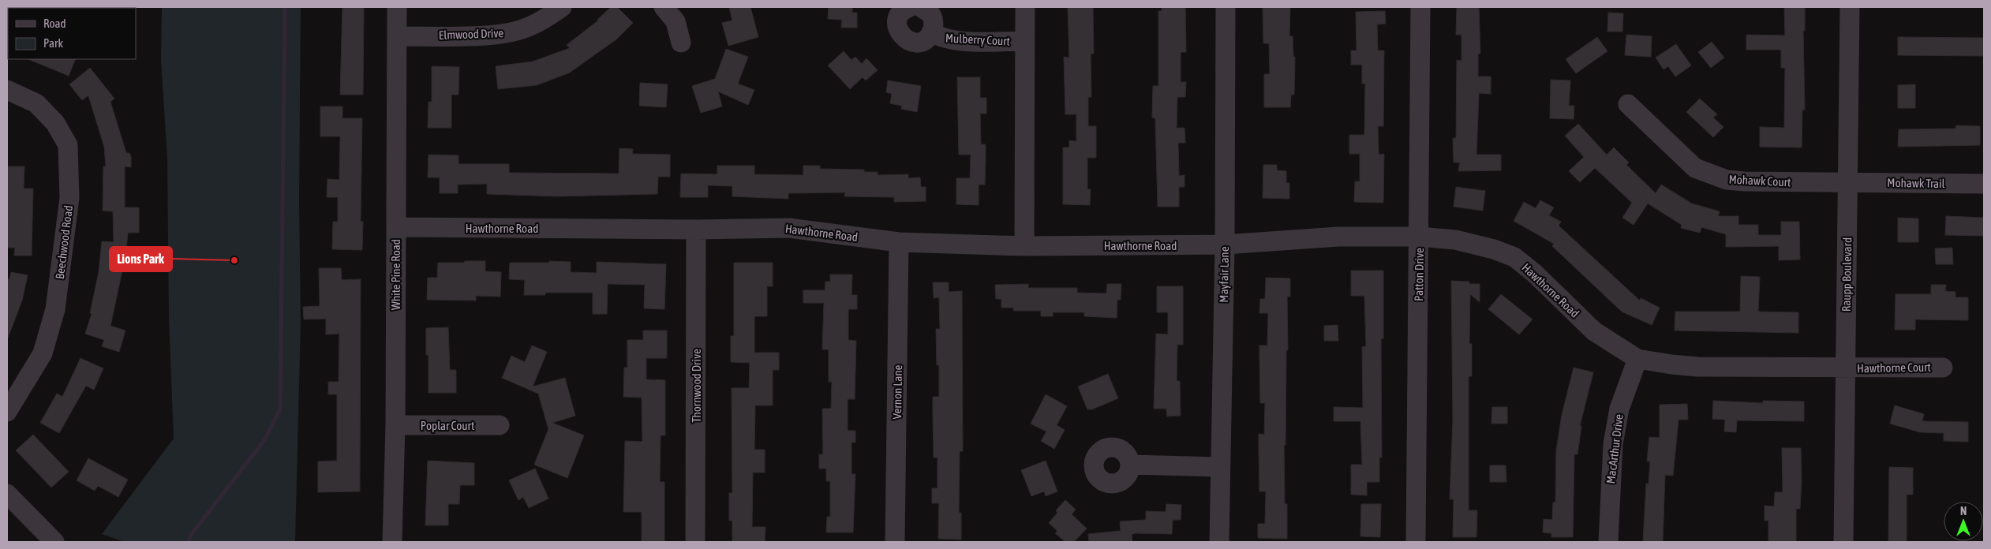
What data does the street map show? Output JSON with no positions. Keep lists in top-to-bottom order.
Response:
{
  "streets": {
    "street": [
      "Elmwood Drive",
      "Mulberry Court",
      "Mohawk Court",
      "Mohawk Trail",
      "Hawthorne Road",
      "Beechwood Road",
      "White Pine Road",
      "Mayfair Lane",
      "Patton Drive",
      "Raupp Boulevard",
      "Hawthorne Court",
      "Thornwood Drive",
      "Vernon Lane",
      "Poplar Court",
      "MacArthur Drive"
    ]
  },
  "crossings": [
    ["Elmwood Drive", "White Pine Road"],
    ["Mohawk Court", "Mohawk Trail"],
    ["Mohawk Court", "Raupp Boulevard"],
    ["Mohawk Trail", "Raupp Boulevard"],
    ["Hawthorne Road", "White Pine Road"],
    ["Hawthorne Road", "Mayfair Lane"],
    ["Hawthorne Road", "Patton Drive"],
    ["Hawthorne Road", "Raupp Boulevard"],
    ["Hawthorne Road", "Hawthorne Court"],
    ["Hawthorne Road", "Thornwood Drive"],
    ["Hawthorne Road", "Vernon Lane"],
    ["Hawthorne Road", "MacArthur Drive"],
    ["White Pine Road", "Poplar Court"],
    ["Raupp Boulevard", "Hawthorne Court"]
  ],
  "places": ["Lions Park"],
  "legend": ["Road", "Park"],
  "north": "top"
}
